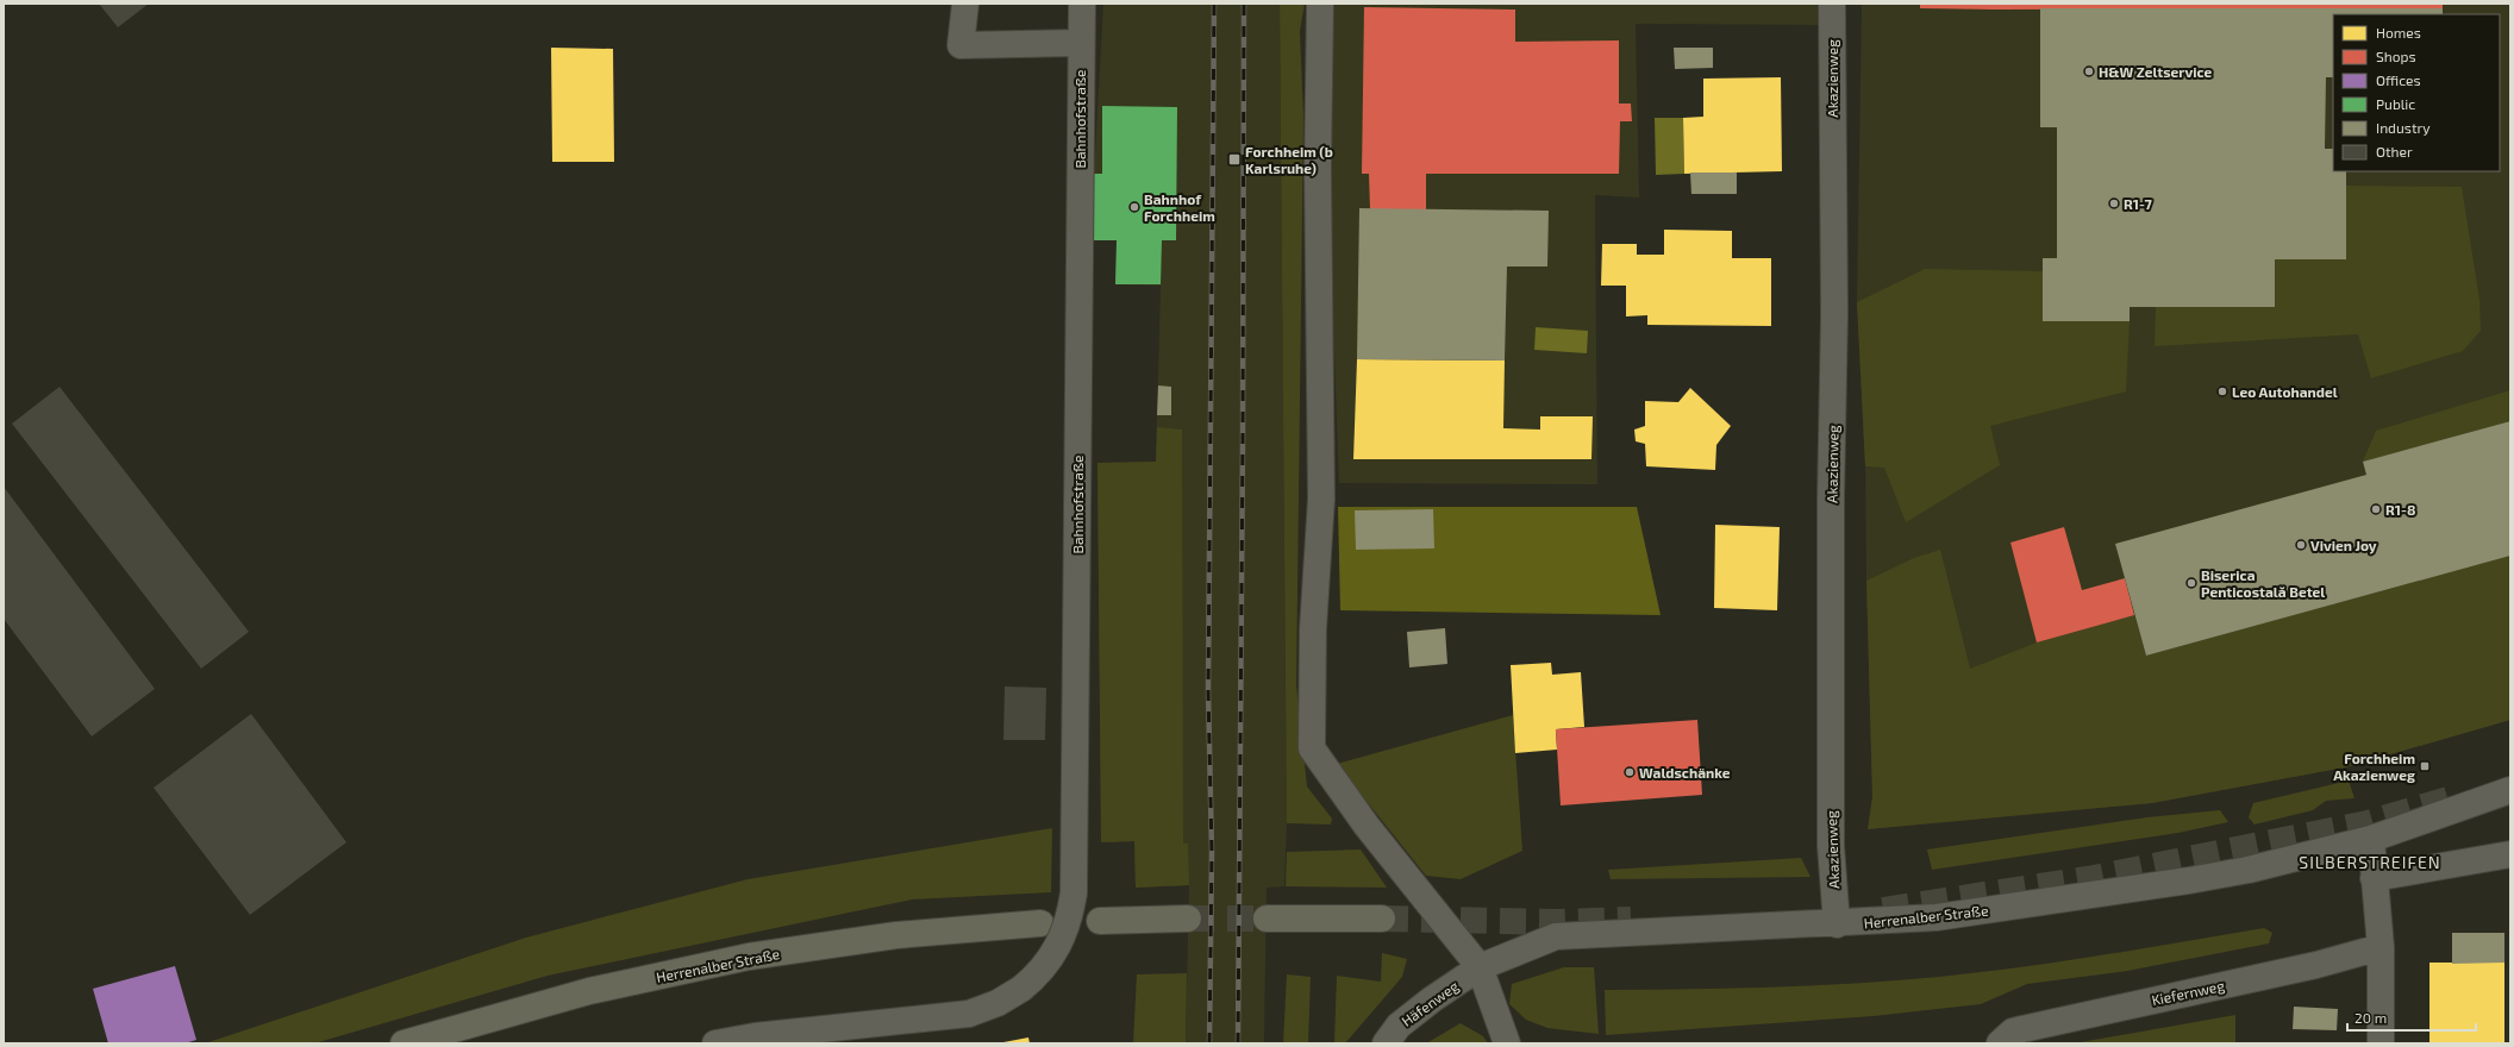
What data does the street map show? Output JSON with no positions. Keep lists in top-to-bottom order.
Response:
{
  "streets": {
    "main road": ["Herrenalber Straße"],
    "street": [
      "Akazienweg",
      "Bahnhofstraße",
      "Kiefernweg",
      "Häfenweg"
    ]
  },
  "crossings": [
    ["Akazienweg", "Herrenalber Straße"],
    ["Herrenalber Straße", "Häfenweg"]
  ],
  "districts": ["SILBERSTREIFEN"],
  "places": {
    "other": [
      "H&W Zeltservice",
      "R1-7",
      "Bahnhof Forchheim",
      "Leo Autohandel",
      "R1-8",
      "Vivien Joy",
      "Biserica Penticostală Betel",
      "Waldschänke"
    ],
    "transit": ["Forchheim (b Karlsruhe)", "Forchheim Akazienweg"]
  },
  "legend": [
    "Homes",
    "Shops",
    "Offices",
    "Public",
    "Industry",
    "Other"
  ],
  "scale_bar": "20 m"
}
